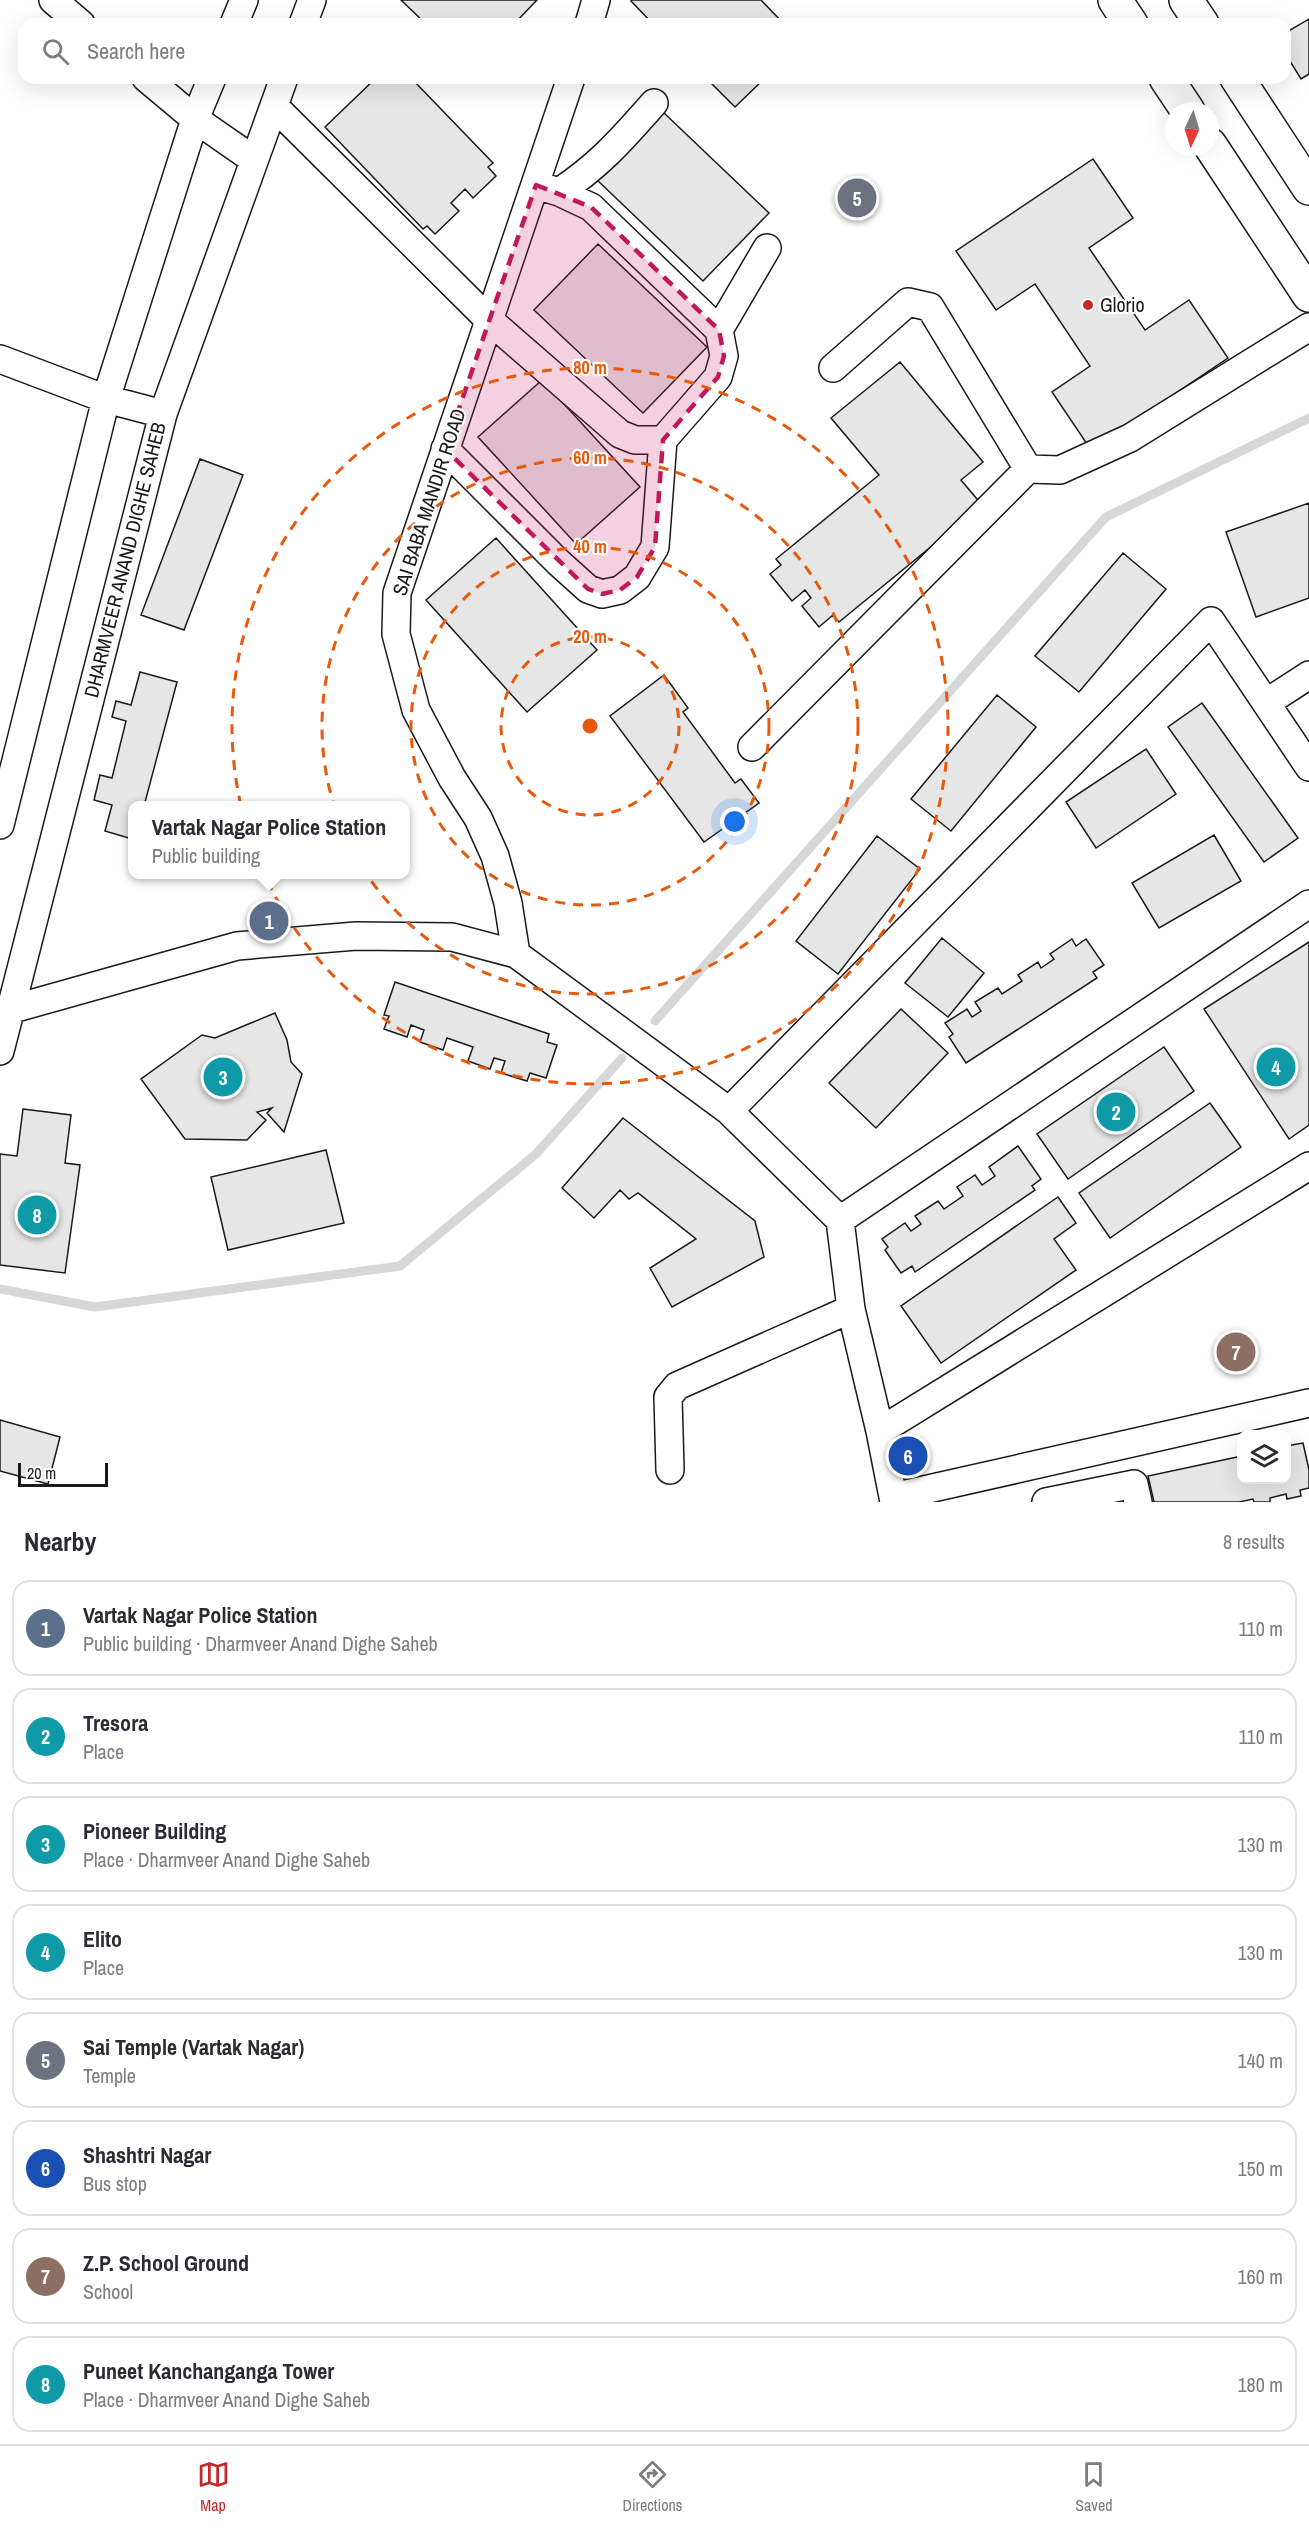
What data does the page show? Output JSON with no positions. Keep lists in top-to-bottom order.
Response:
{
  "streets": {
    "street": ["SAI BABA MANDIR ROAD", "DHARMVEER ANAND DIGHE SAHEB"]
  },
  "places": ["Glorio"],
  "scale_bar": "20 m",
  "north": "bottom",
  "page": {
    "search": "Search here",
    "pins": [
      "5",
      "1",
      "4",
      "3",
      "2",
      "8",
      "7",
      "6"
    ],
    "popup": ["Vartak Nagar Police Station", "Public building"],
    "scale": "20 m",
    "heading": ["Nearby", "8 results"],
    "list": [
      {
        "mark": "1",
        "name": "Vartak Nagar Police Station",
        "note": "Public building · Dharmveer Anand Dighe Saheb",
        "value": "110 m"
      },
      {
        "mark": "2",
        "name": "Tresora",
        "note": "Place",
        "value": "110 m"
      },
      {
        "mark": "3",
        "name": "Pioneer Building",
        "note": "Place · Dharmveer Anand Dighe Saheb",
        "value": "130 m"
      },
      {
        "mark": "4",
        "name": "Elito",
        "note": "Place",
        "value": "130 m"
      },
      {
        "mark": "5",
        "name": "Sai Temple (Vartak Nagar)",
        "note": "Temple",
        "value": "140 m"
      },
      {
        "mark": "6",
        "name": "Shashtri Nagar",
        "note": "Bus stop",
        "value": "150 m"
      },
      {
        "mark": "7",
        "name": "Z.P. School Ground",
        "note": "School",
        "value": "160 m"
      },
      {
        "mark": "8",
        "name": "Puneet Kanchanganga Tower",
        "note": "Place · Dharmveer Anand Dighe Saheb",
        "value": "180 m"
      }
    ],
    "nav": ["Map", "Directions", "Saved"]
  },
  "rings": [
    "80 m",
    "60 m",
    "40 m",
    "20 m"
  ]
}
